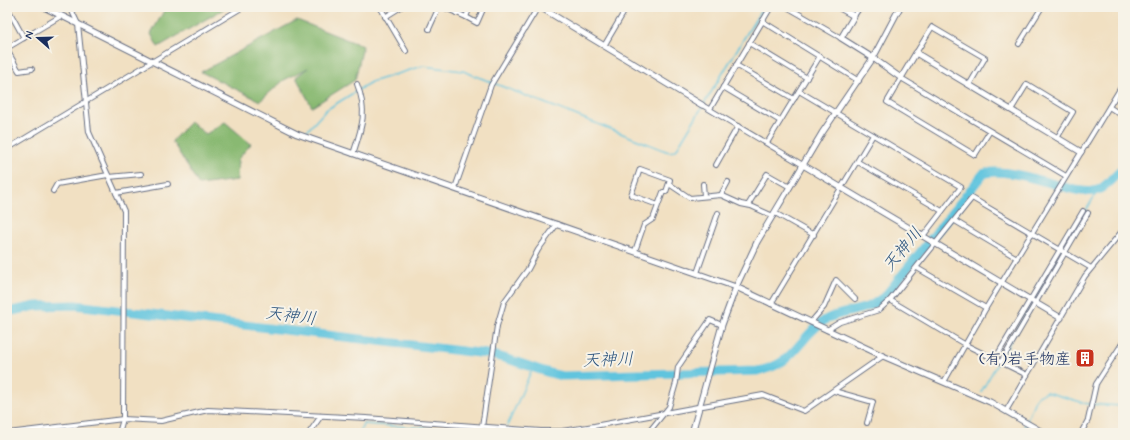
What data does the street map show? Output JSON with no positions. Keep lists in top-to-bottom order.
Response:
{
  "water": ["天神川"],
  "places": {
    "building": ["(有)岩手物産"]
  },
  "north": "left"
}
